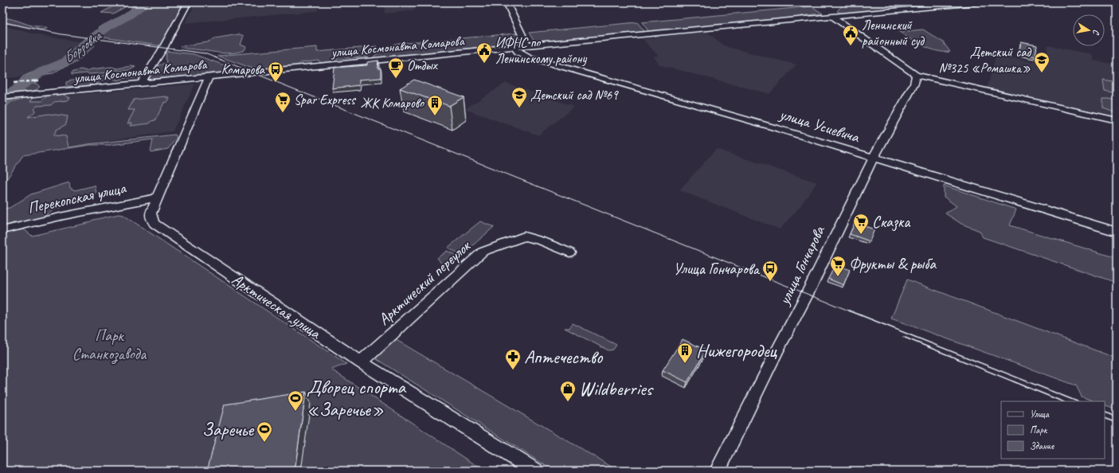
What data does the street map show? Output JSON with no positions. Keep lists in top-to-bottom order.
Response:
{
  "streets": {
    "street": [
      "улица Космонавта Комарова",
      "улица Усиевича",
      "Перекопская улица",
      "улица Гончарова",
      "Арктический переулок",
      "Арктическая улица"
    ]
  },
  "crossings": [
    ["улица Космонавта Комарова", "улица Усиевича"],
    ["улица Космонавта Комарова", "Арктическая улица"],
    ["улица Усиевича", "улица Гончарова"],
    ["Перекопская улица", "Арктическая улица"],
    ["Арктический переулок", "Арктическая улица"]
  ],
  "water": ["Борзовка"],
  "parks": ["Парк Станкозавода"],
  "places": {
    "public building": ["Ленинский районный суд", "ИФНС по Ленинскому району"],
    "school or university": ["Детский сад №325 «Ромашка»", "Детский сад №69"],
    "cafe": ["Отдых"],
    "bus stop": ["Комарова", "Улица Гончарова"],
    "supermarket": ["Spar Express", "Сказка", "Фрукты & рыба"],
    "building": ["ЖК Комарово", "Нижегородец"],
    "pharmacy": ["Аптечество"],
    "shop": ["Wildberries"],
    "sports": ["Дворец спорта «Заречье»", "Заречье"]
  },
  "legend": ["Улица", "Парк", "Здание"],
  "north": "right"
}
